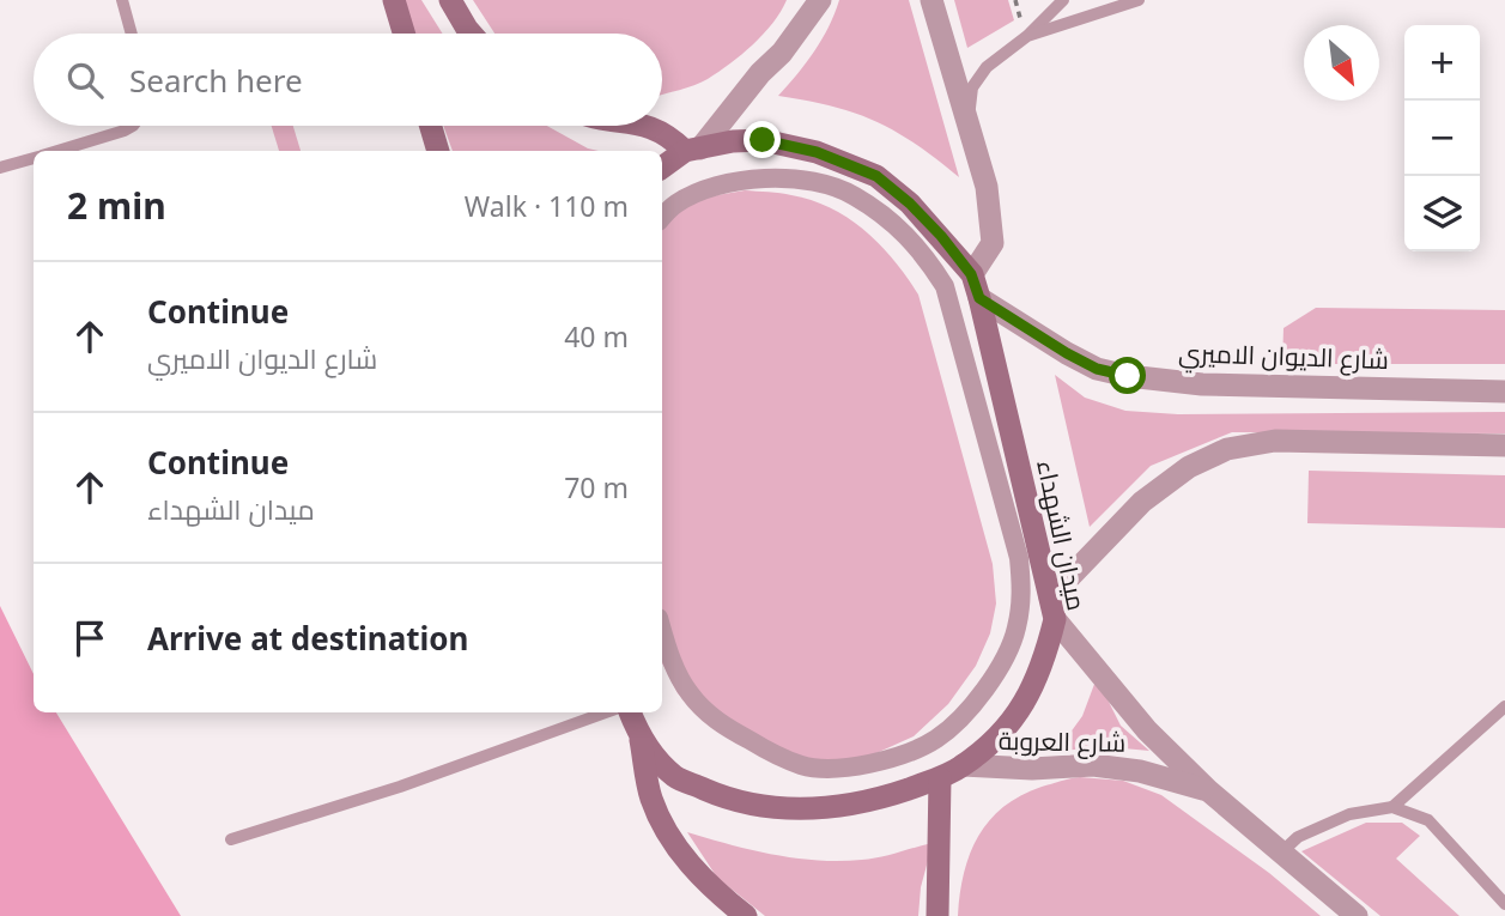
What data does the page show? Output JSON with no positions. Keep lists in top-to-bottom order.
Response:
{
  "streets": {
    "main road": ["ميدان الشهداء"],
    "street": ["شارع الديوان الاميري", "شارع العروبة"]
  },
  "crossings": [
    ["شارع الديوان الاميري", "ميدان الشهداء"],
    ["ميدان الشهداء", "شارع العروبة"]
  ],
  "north": "bottom right",
  "page": {
    "map_buttons": ["+", "−"],
    "search": "Search here",
    "heading": ["2 min", "Walk · 110 m"],
    "list": [
      ["Continue", "شارع الديوان الاميري", "40 m"],
      ["Continue", "ميدان الشهداء", "70 m"],
      "Arrive at destination"
    ]
  }
}
